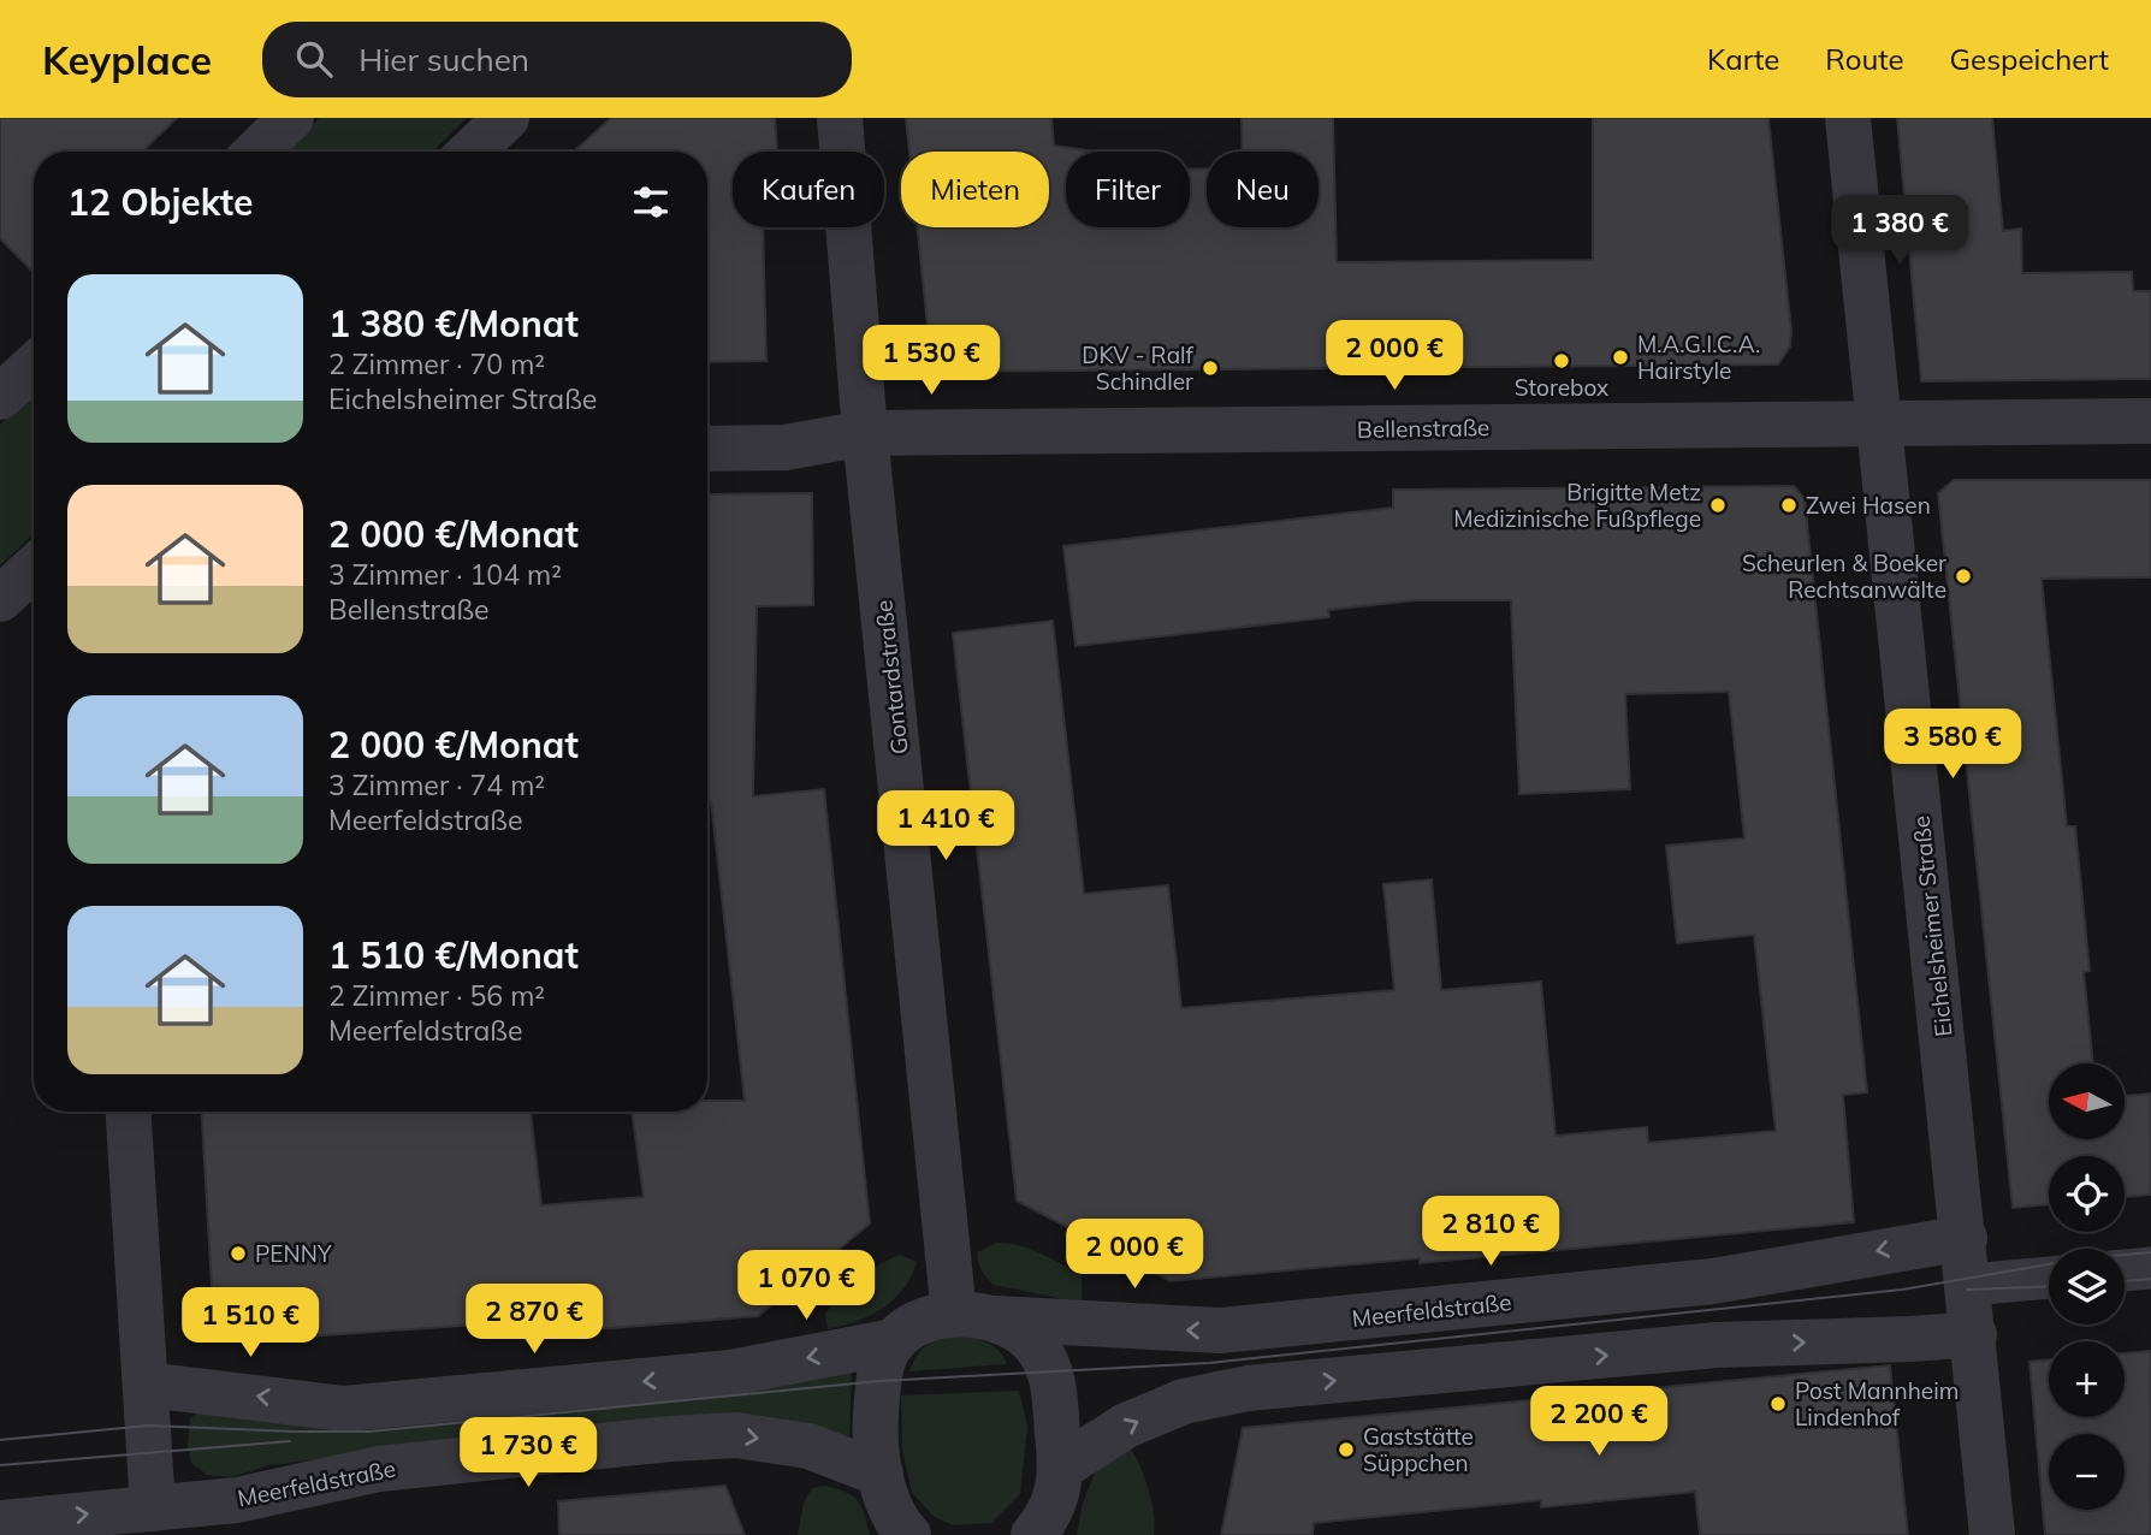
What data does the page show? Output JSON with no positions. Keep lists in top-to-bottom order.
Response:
{
  "streets": {
    "street": [
      "Bellenstraße",
      "Gontardstraße",
      "Eichelsheimer Straße",
      "Meerfeldstraße"
    ]
  },
  "crossings": [
    ["Bellenstraße", "Gontardstraße"],
    ["Bellenstraße", "Eichelsheimer Straße"],
    ["Gontardstraße", "Meerfeldstraße"],
    ["Eichelsheimer Straße", "Meerfeldstraße"]
  ],
  "places": [
    "M.A.G.I.C.A. Hairstyle",
    "Storebox",
    "DKV - Ralf Schindler",
    "Brigitte Metz Medizinische Fußpflege",
    "Zwei Hasen",
    "Scheurlen & Boeker Rechtsanwälte",
    "PENNY",
    "Post Mannheim Lindenhof",
    "Gaststätte Süppchen"
  ],
  "north": "left",
  "page": {
    "header": "Keyplace",
    "search": "Hier suchen",
    "nav": ["Karte", "Route", "Gespeichert"],
    "chip": [
      "Kaufen",
      "Mieten",
      "Filter",
      "Neu"
    ],
    "heading": "12 Objekte",
    "price": [
      "1 380 €",
      "2 000 €",
      "1 530 €",
      "3 580 €",
      "1 410 €",
      "2 810 €",
      "2 000 €",
      "1 070 €",
      "2 870 €",
      "1 510 €",
      "2 200 €",
      "1 730 €"
    ],
    "list": [
      {
        "name": "1 380 €/Monat",
        "note": "2 Zimmer · 70 m² · Eichelsheimer Straße"
      },
      {
        "name": "2 000 €/Monat",
        "note": "3 Zimmer · 104 m² · Bellenstraße"
      },
      {
        "name": "2 000 €/Monat",
        "note": "3 Zimmer · 74 m² · Meerfeldstraße"
      },
      {
        "name": "1 510 €/Monat",
        "note": "2 Zimmer · 56 m² · Meerfeldstraße"
      }
    ],
    "map_buttons": ["+", "−"]
  }
}
